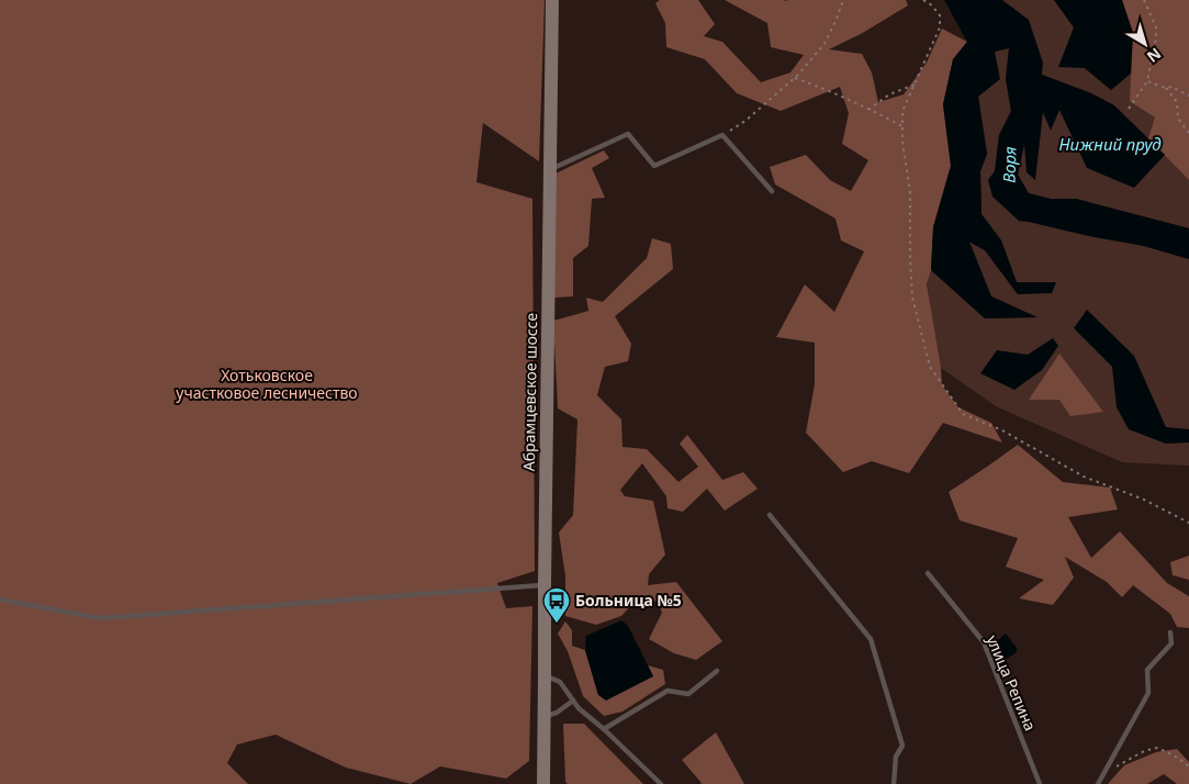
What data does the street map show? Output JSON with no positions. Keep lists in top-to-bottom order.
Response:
{
  "streets": {
    "street": ["Абрамцевское шоссе"],
    "lane": ["улица Репина"]
  },
  "water": ["Нижний пруд", "Воря"],
  "parks": ["Хотьковское участковое лесничество"],
  "places": {
    "bus stop": ["Больница №5"]
  },
  "north": "bottom right"
}
